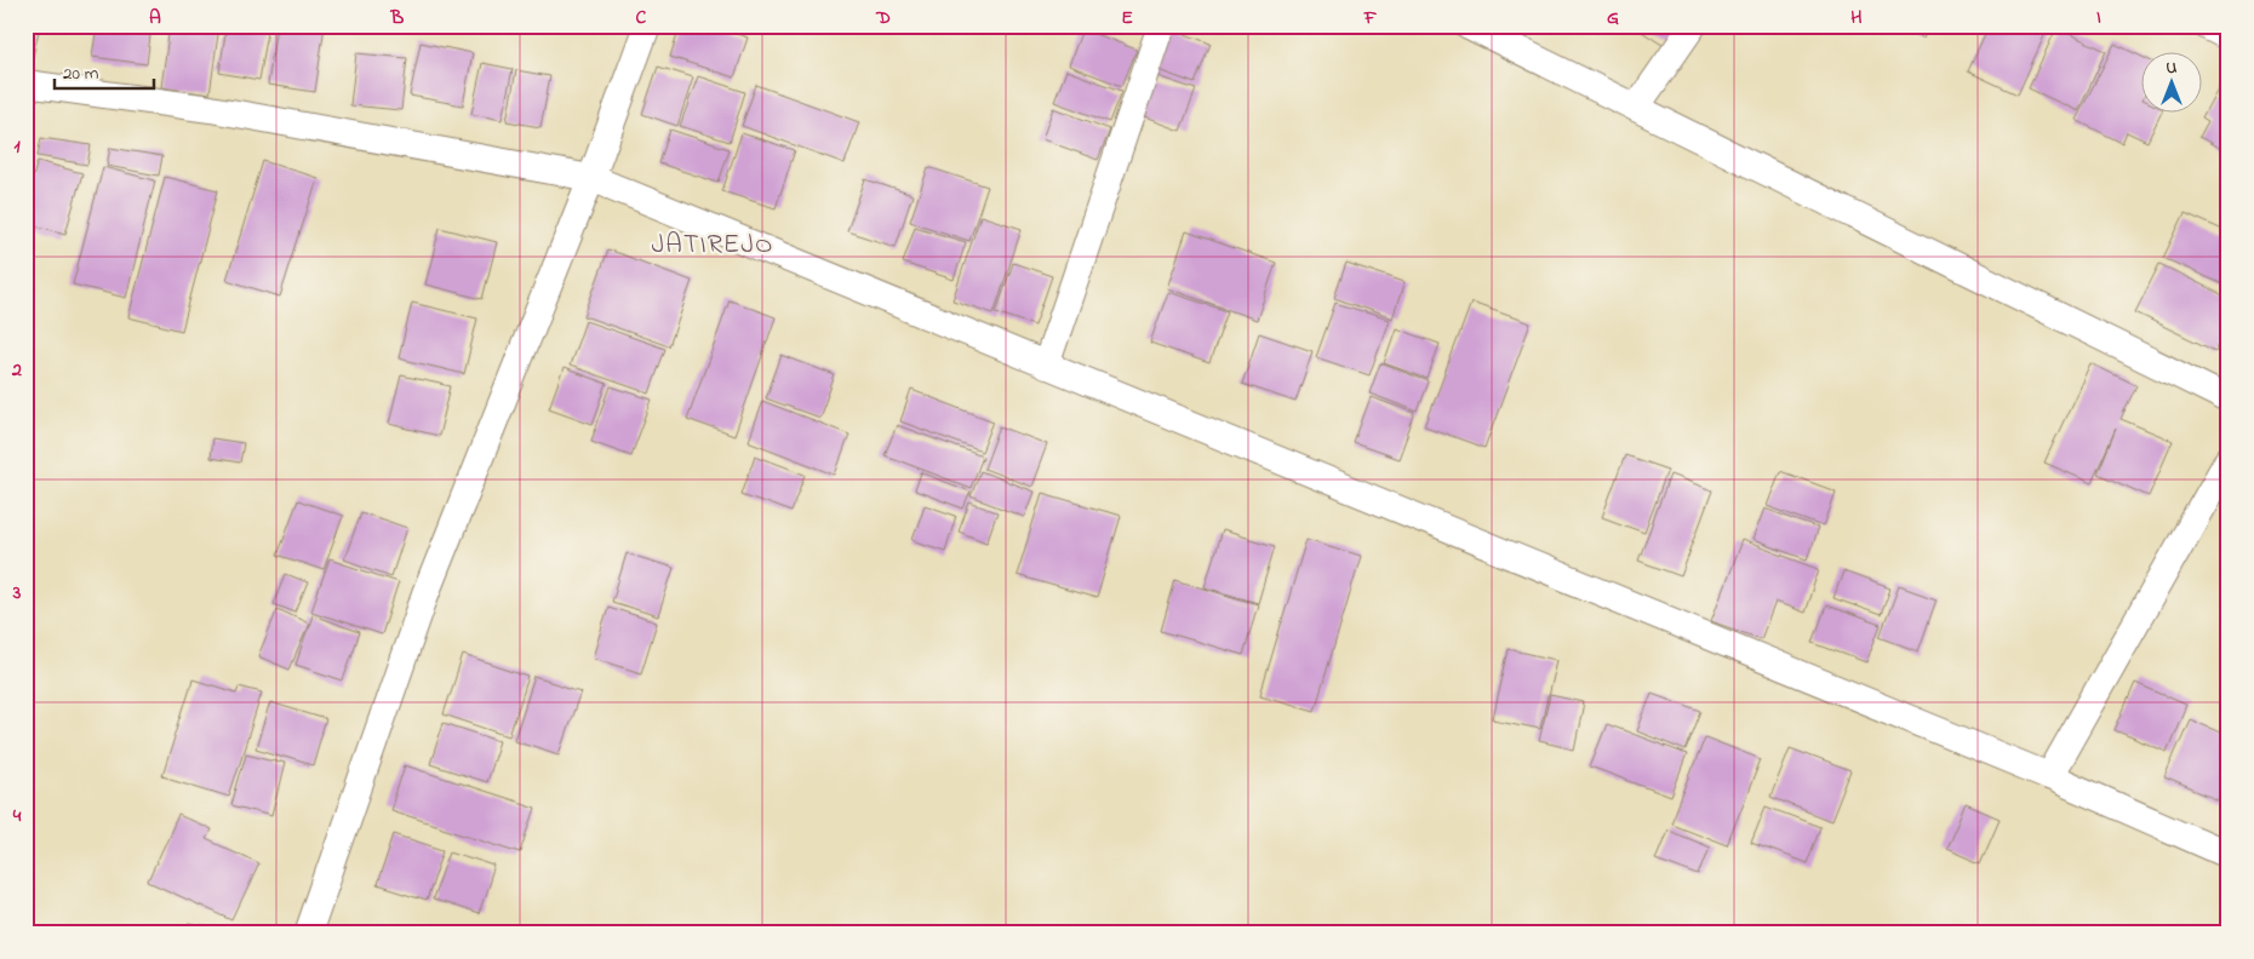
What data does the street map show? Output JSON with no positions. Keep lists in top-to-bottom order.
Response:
{
  "districts": ["JATIREJO"],
  "scale_bar": "20 m",
  "north": "top",
  "grid": {
    "columns": [
      "A",
      "B",
      "C",
      "D",
      "E",
      "F",
      "G",
      "H",
      "I"
    ],
    "rows": [
      "1",
      "2",
      "3",
      "4"
    ]
  }
}
